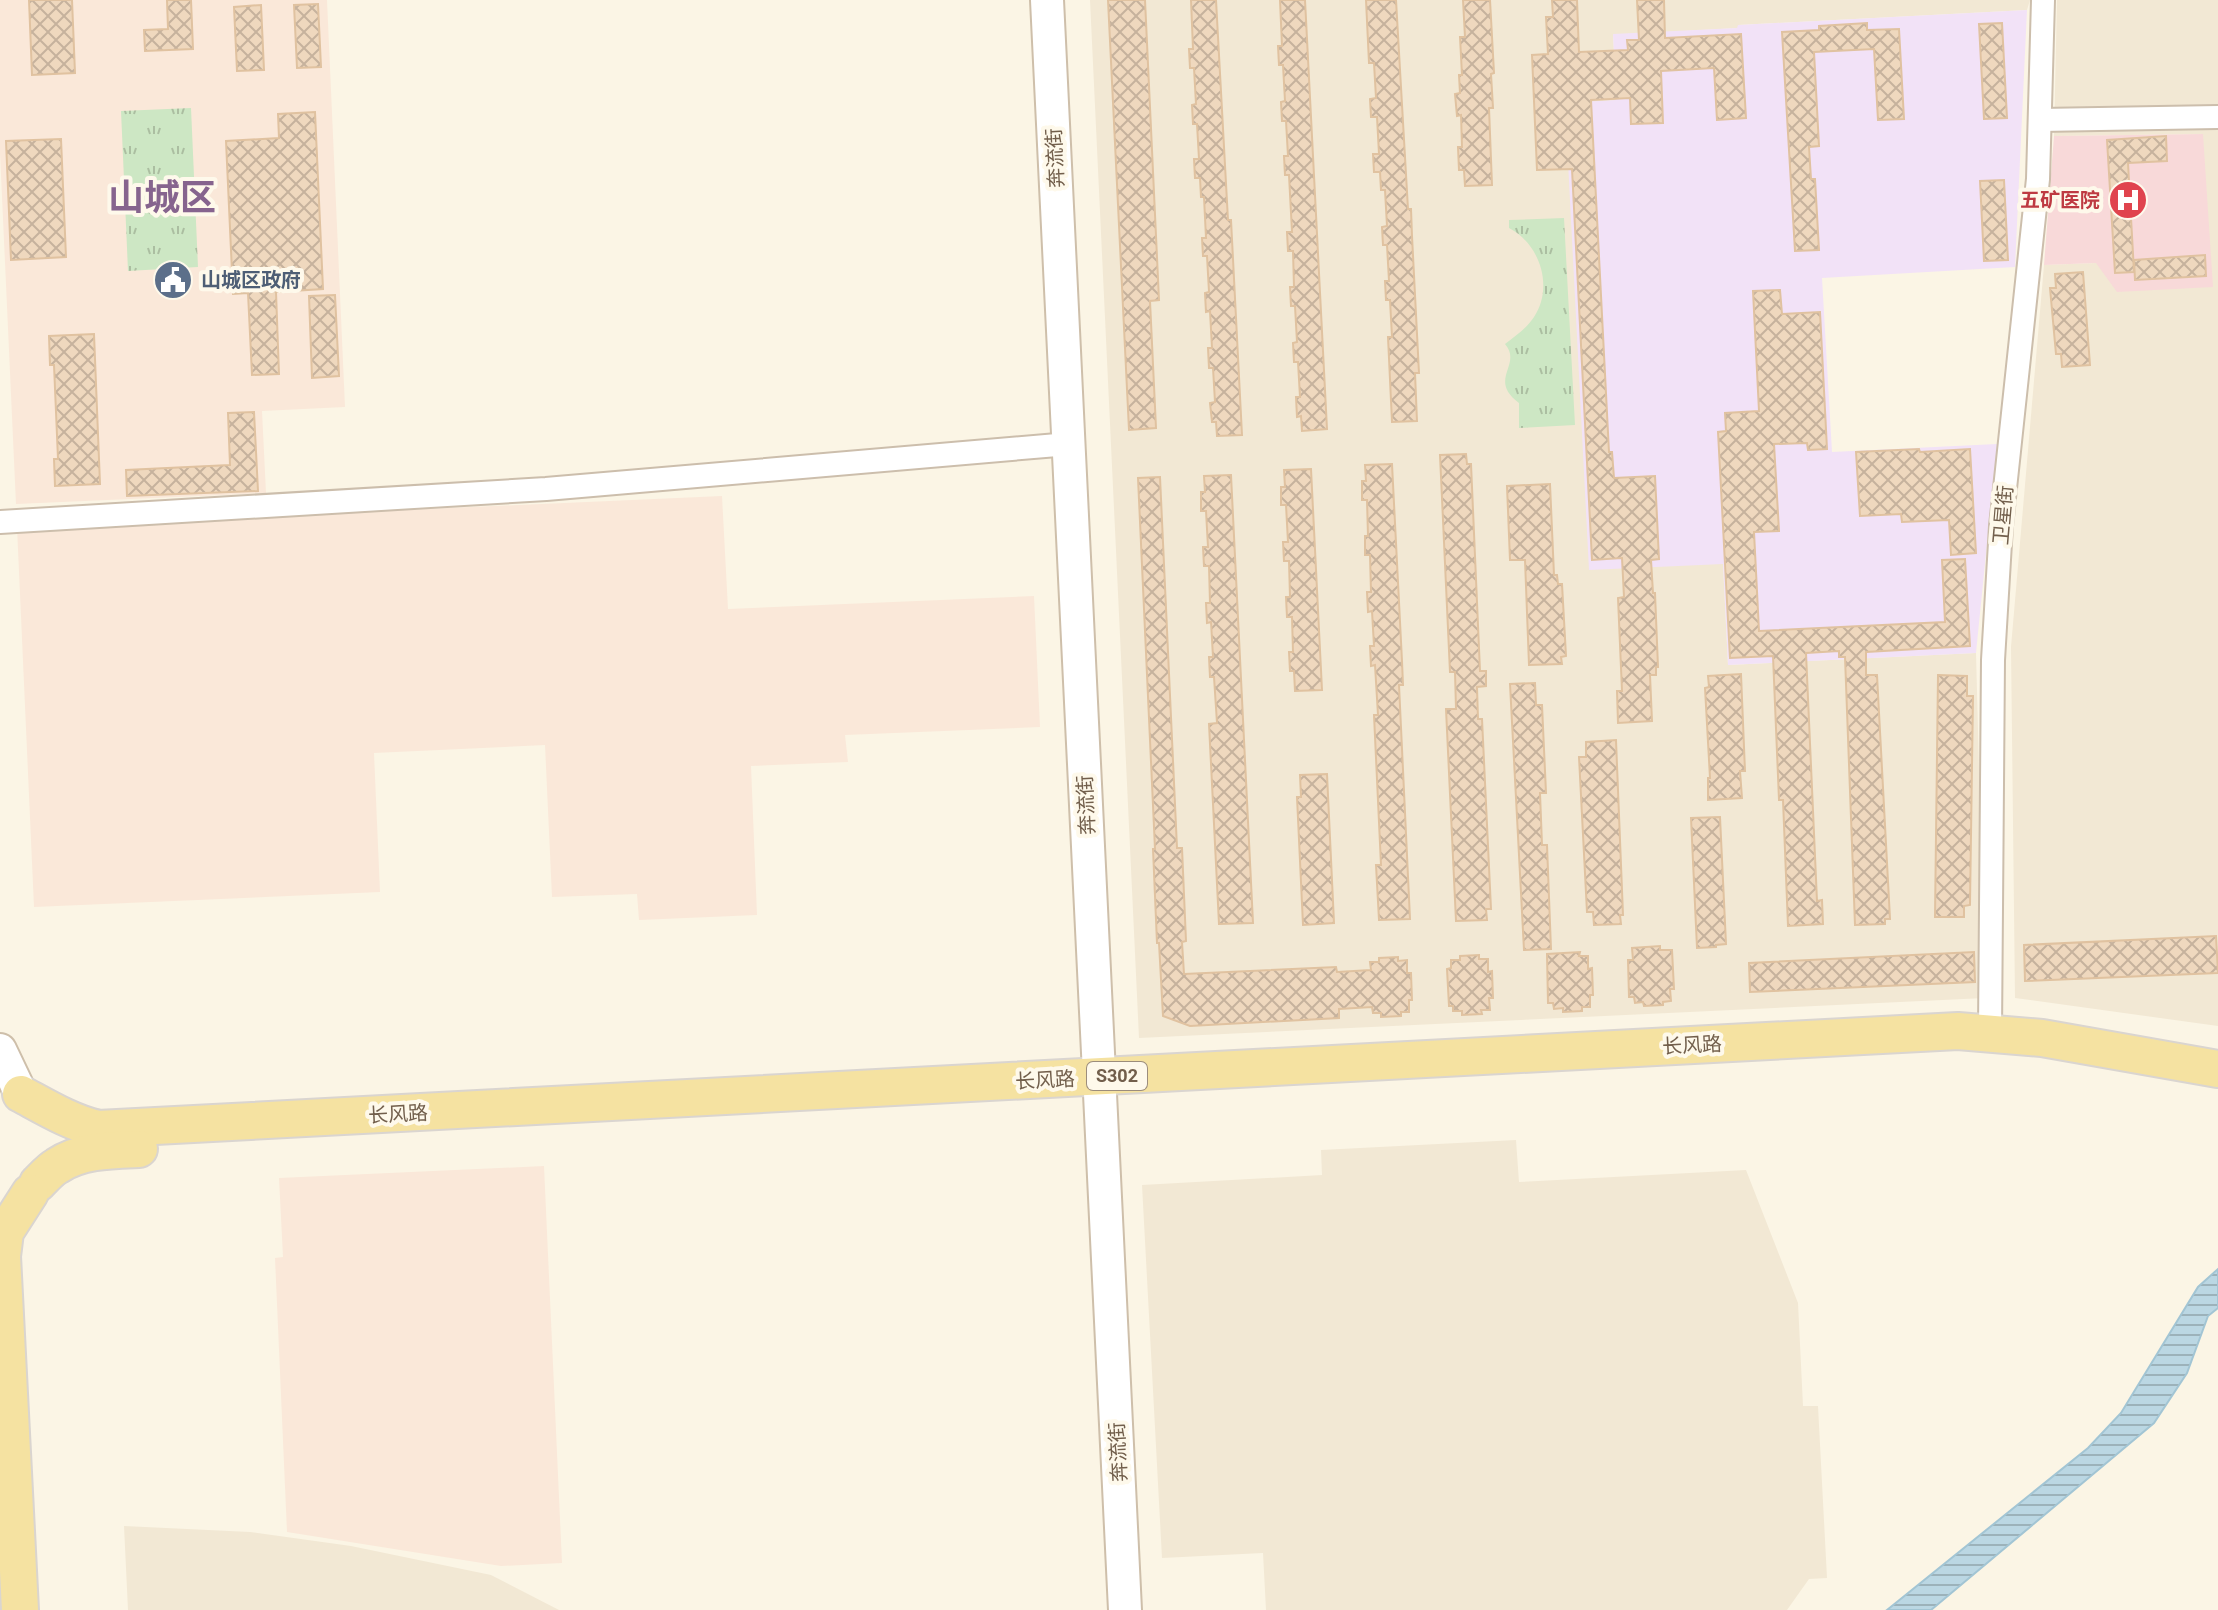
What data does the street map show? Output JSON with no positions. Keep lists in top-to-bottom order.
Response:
{
  "streets": {
    "main road": ["长风路", "S302"],
    "street": ["奔流街", "卫星街"]
  },
  "crossings": [
    ["奔流街", "长风路"],
    ["卫星街", "长风路"]
  ],
  "districts": ["山城区"],
  "places": {
    "hospital": ["五矿医院"],
    "public building": ["山城区政府"]
  }
}
